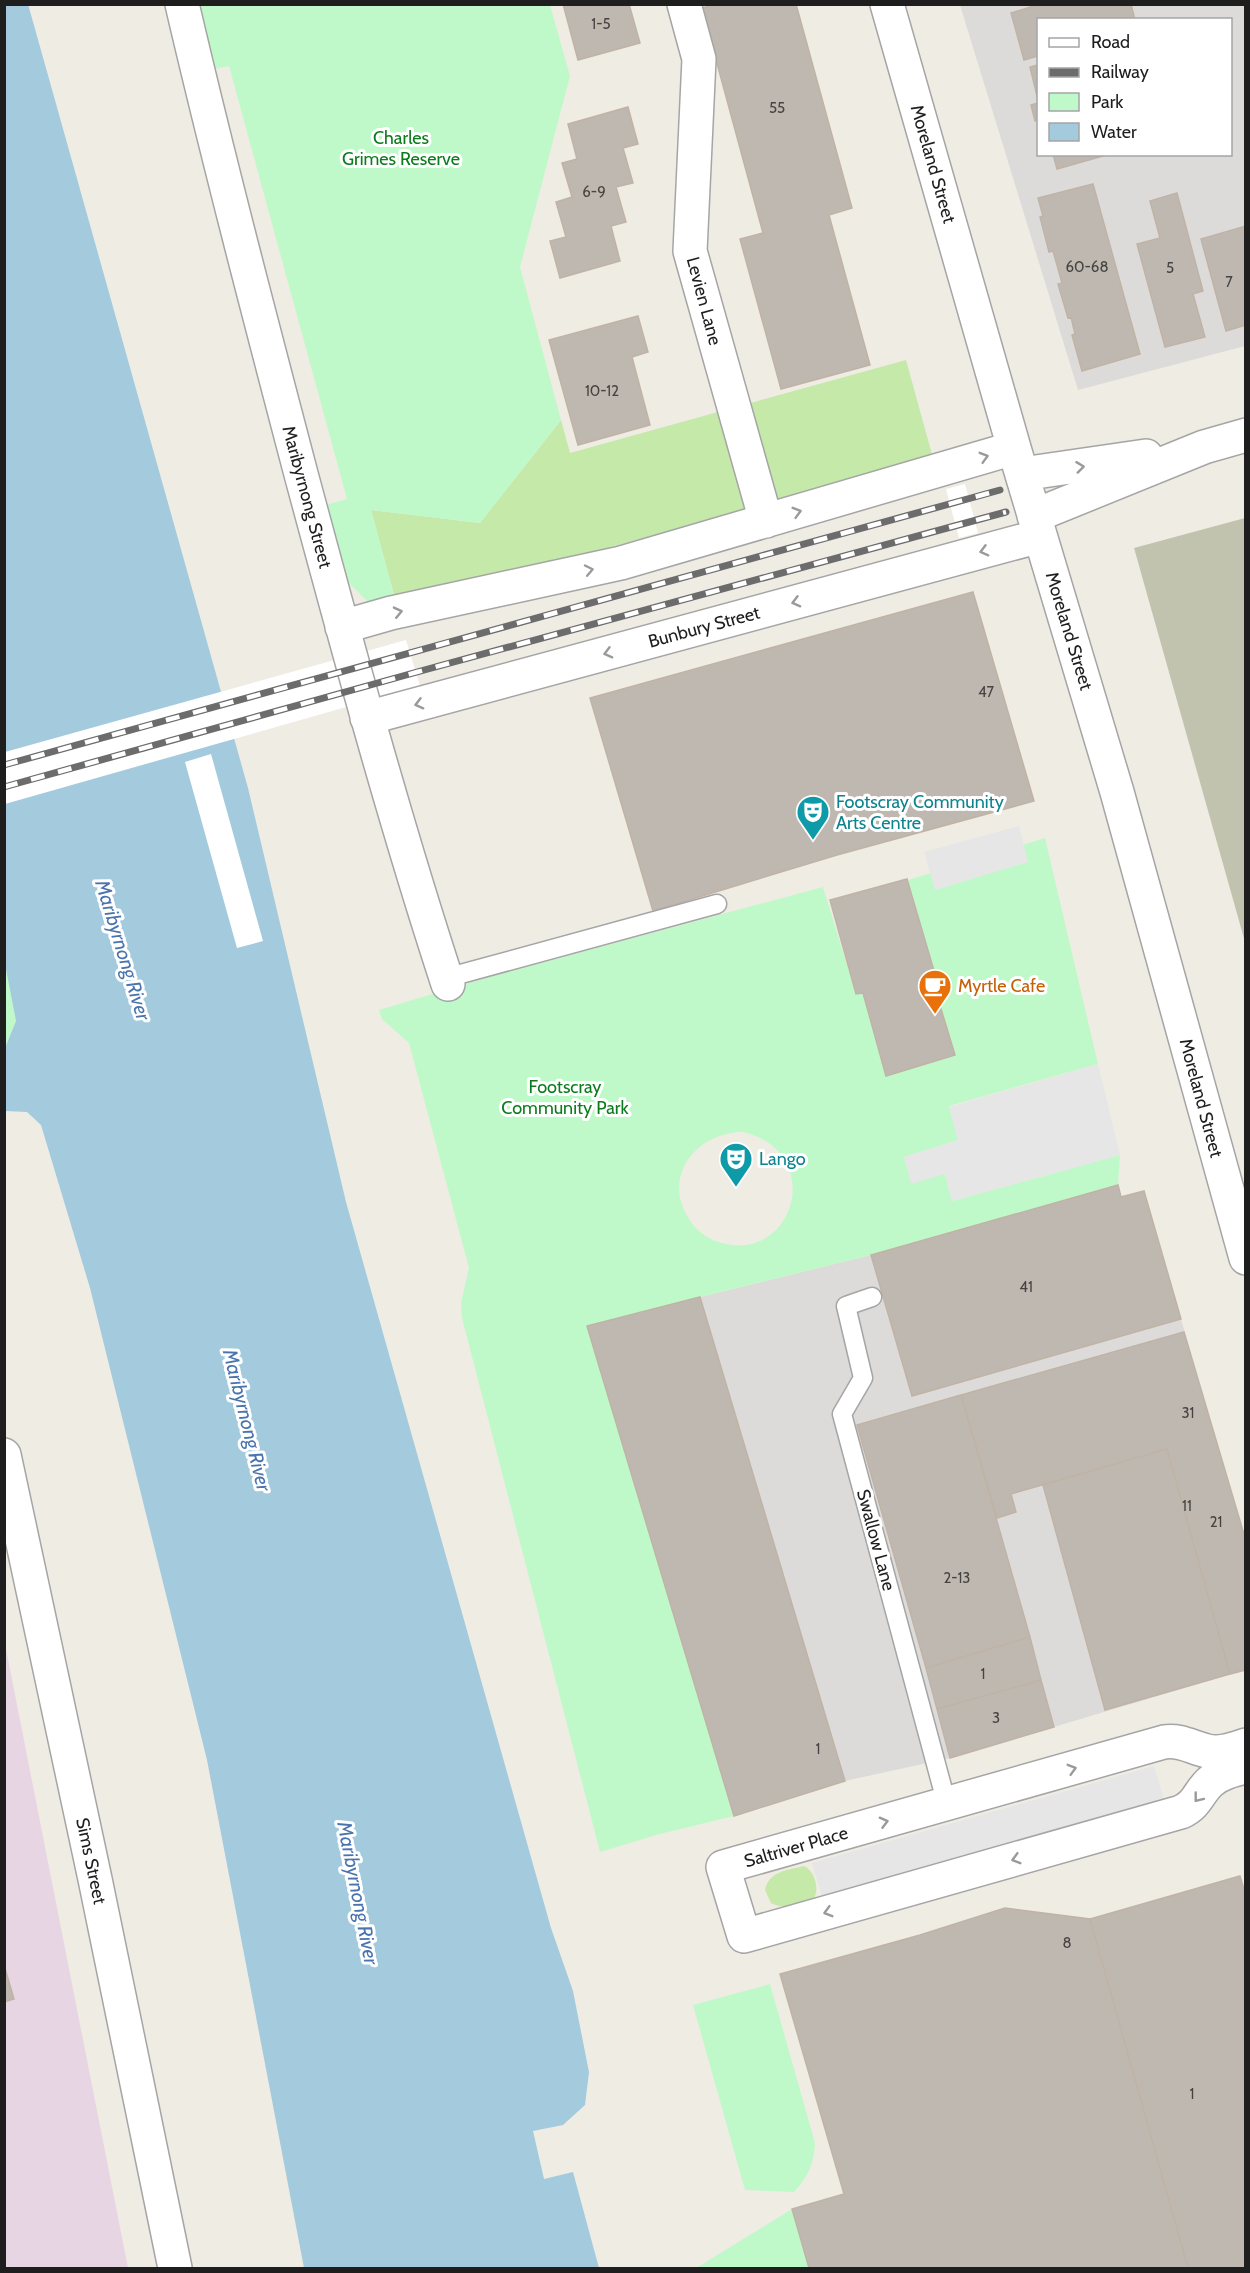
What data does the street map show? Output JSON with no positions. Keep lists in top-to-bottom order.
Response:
{
  "streets": {
    "street": [
      "Moreland Street",
      "Levien Lane",
      "Maribyrnong Street",
      "Bunbury Street",
      "Saltriver Place",
      "Sims Street"
    ],
    "lane": ["Swallow Lane"]
  },
  "crossings": [
    ["Moreland Street", "Bunbury Street"],
    ["Levien Lane", "Bunbury Street"],
    ["Maribyrnong Street", "Bunbury Street"],
    ["Swallow Lane", "Saltriver Place"]
  ],
  "water": ["Maribyrnong River"],
  "parks": ["Charles Grimes Reserve", "Footscray Community Park"],
  "places": {
    "theatre": ["Footscray Community Arts Centre", "Lango"],
    "cafe": ["Myrtle Cafe"]
  },
  "house_numbers": [
    "1-5",
    "55",
    "6-9",
    "60-68",
    "5",
    "7",
    "10-12",
    "47",
    "41",
    "31",
    "11",
    "21",
    "2-13",
    "1",
    "3",
    "1",
    "8",
    "1"
  ],
  "legend": [
    "Road",
    "Railway",
    "Park",
    "Water"
  ]
}
